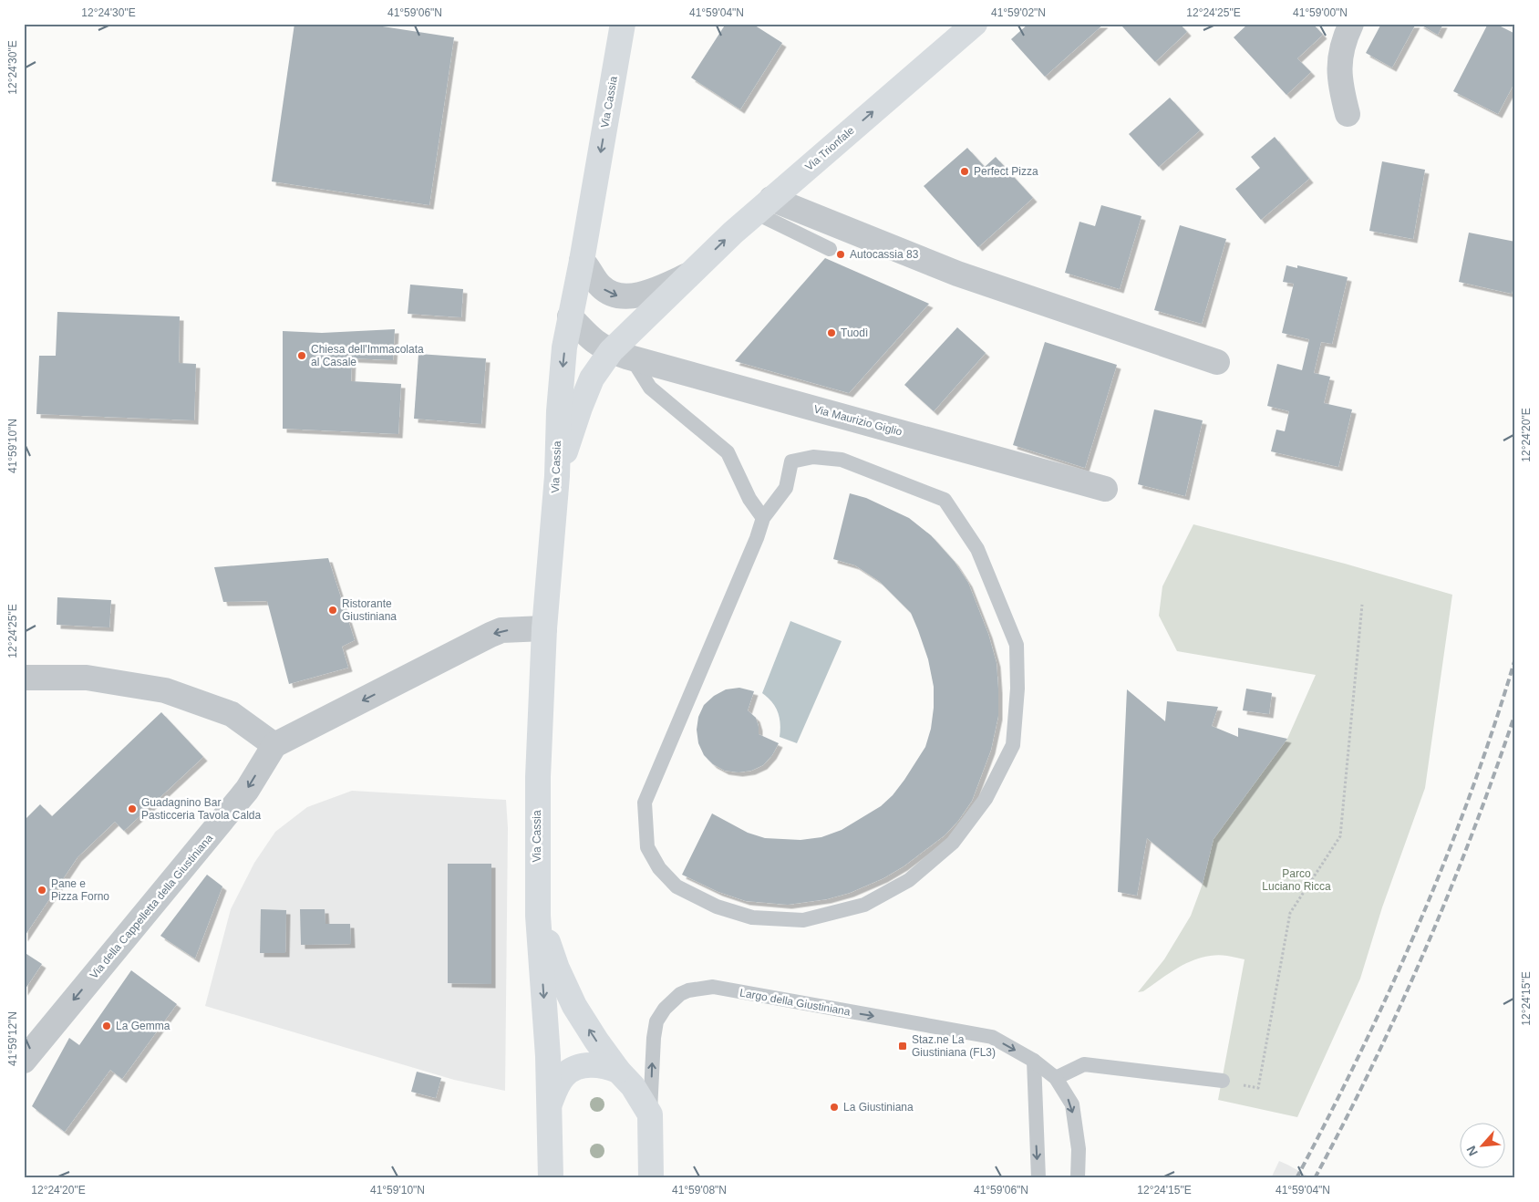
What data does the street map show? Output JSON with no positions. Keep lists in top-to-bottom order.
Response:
{
  "streets": {
    "main road": ["Via Cassia", "Via Trionfale"],
    "street": ["Via Maurizio Giglio", "Via della Cappelletta della Giustiniana"],
    "lane": ["Largo della Giustiniana"]
  },
  "crossings": [
    ["Via Cassia", "Via Trionfale"],
    ["Via Cassia", "Via Maurizio Giglio"],
    ["Via Cassia", "Largo della Giustiniana"],
    ["Via Trionfale", "Via Maurizio Giglio"]
  ],
  "one_way": ["Via Trionfale", "Via della Cappelletta della Giustiniana"],
  "parks": ["Parco Luciano Ricca"],
  "places": {
    "other": [
      "Perfect Pizza",
      "Autocassia 83",
      "Tuodì",
      "Chiesa dell'Immacolata al Casale",
      "Ristorante Giustiniana",
      "Guadagnino Bar Pasticceria Tavola Calda",
      "Pane e Pizza Forno",
      "La Gemma",
      "La Giustiniana"
    ],
    "transit": ["Staz.ne La Giustiniana (FL3)"]
  },
  "north": "bottom left",
  "coordinates": [
    "12°24'30\"E",
    "41°59'06\"N",
    "41°59'04\"N",
    "41°59'02\"N",
    "12°24'25\"E",
    "41°59'00\"N",
    "12°24'20\"E",
    "41°59'10\"N",
    "12°24'15\"E",
    "41°59'12\"N",
    "41°59'08\"N"
  ]
}
